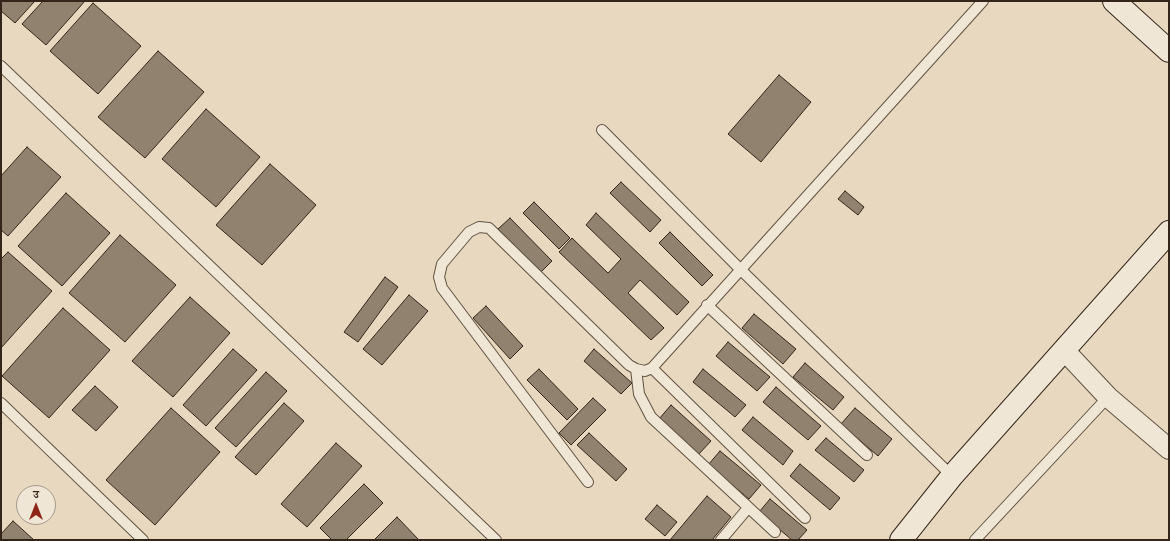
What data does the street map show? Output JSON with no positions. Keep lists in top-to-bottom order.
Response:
{
  "north": "top"
}
